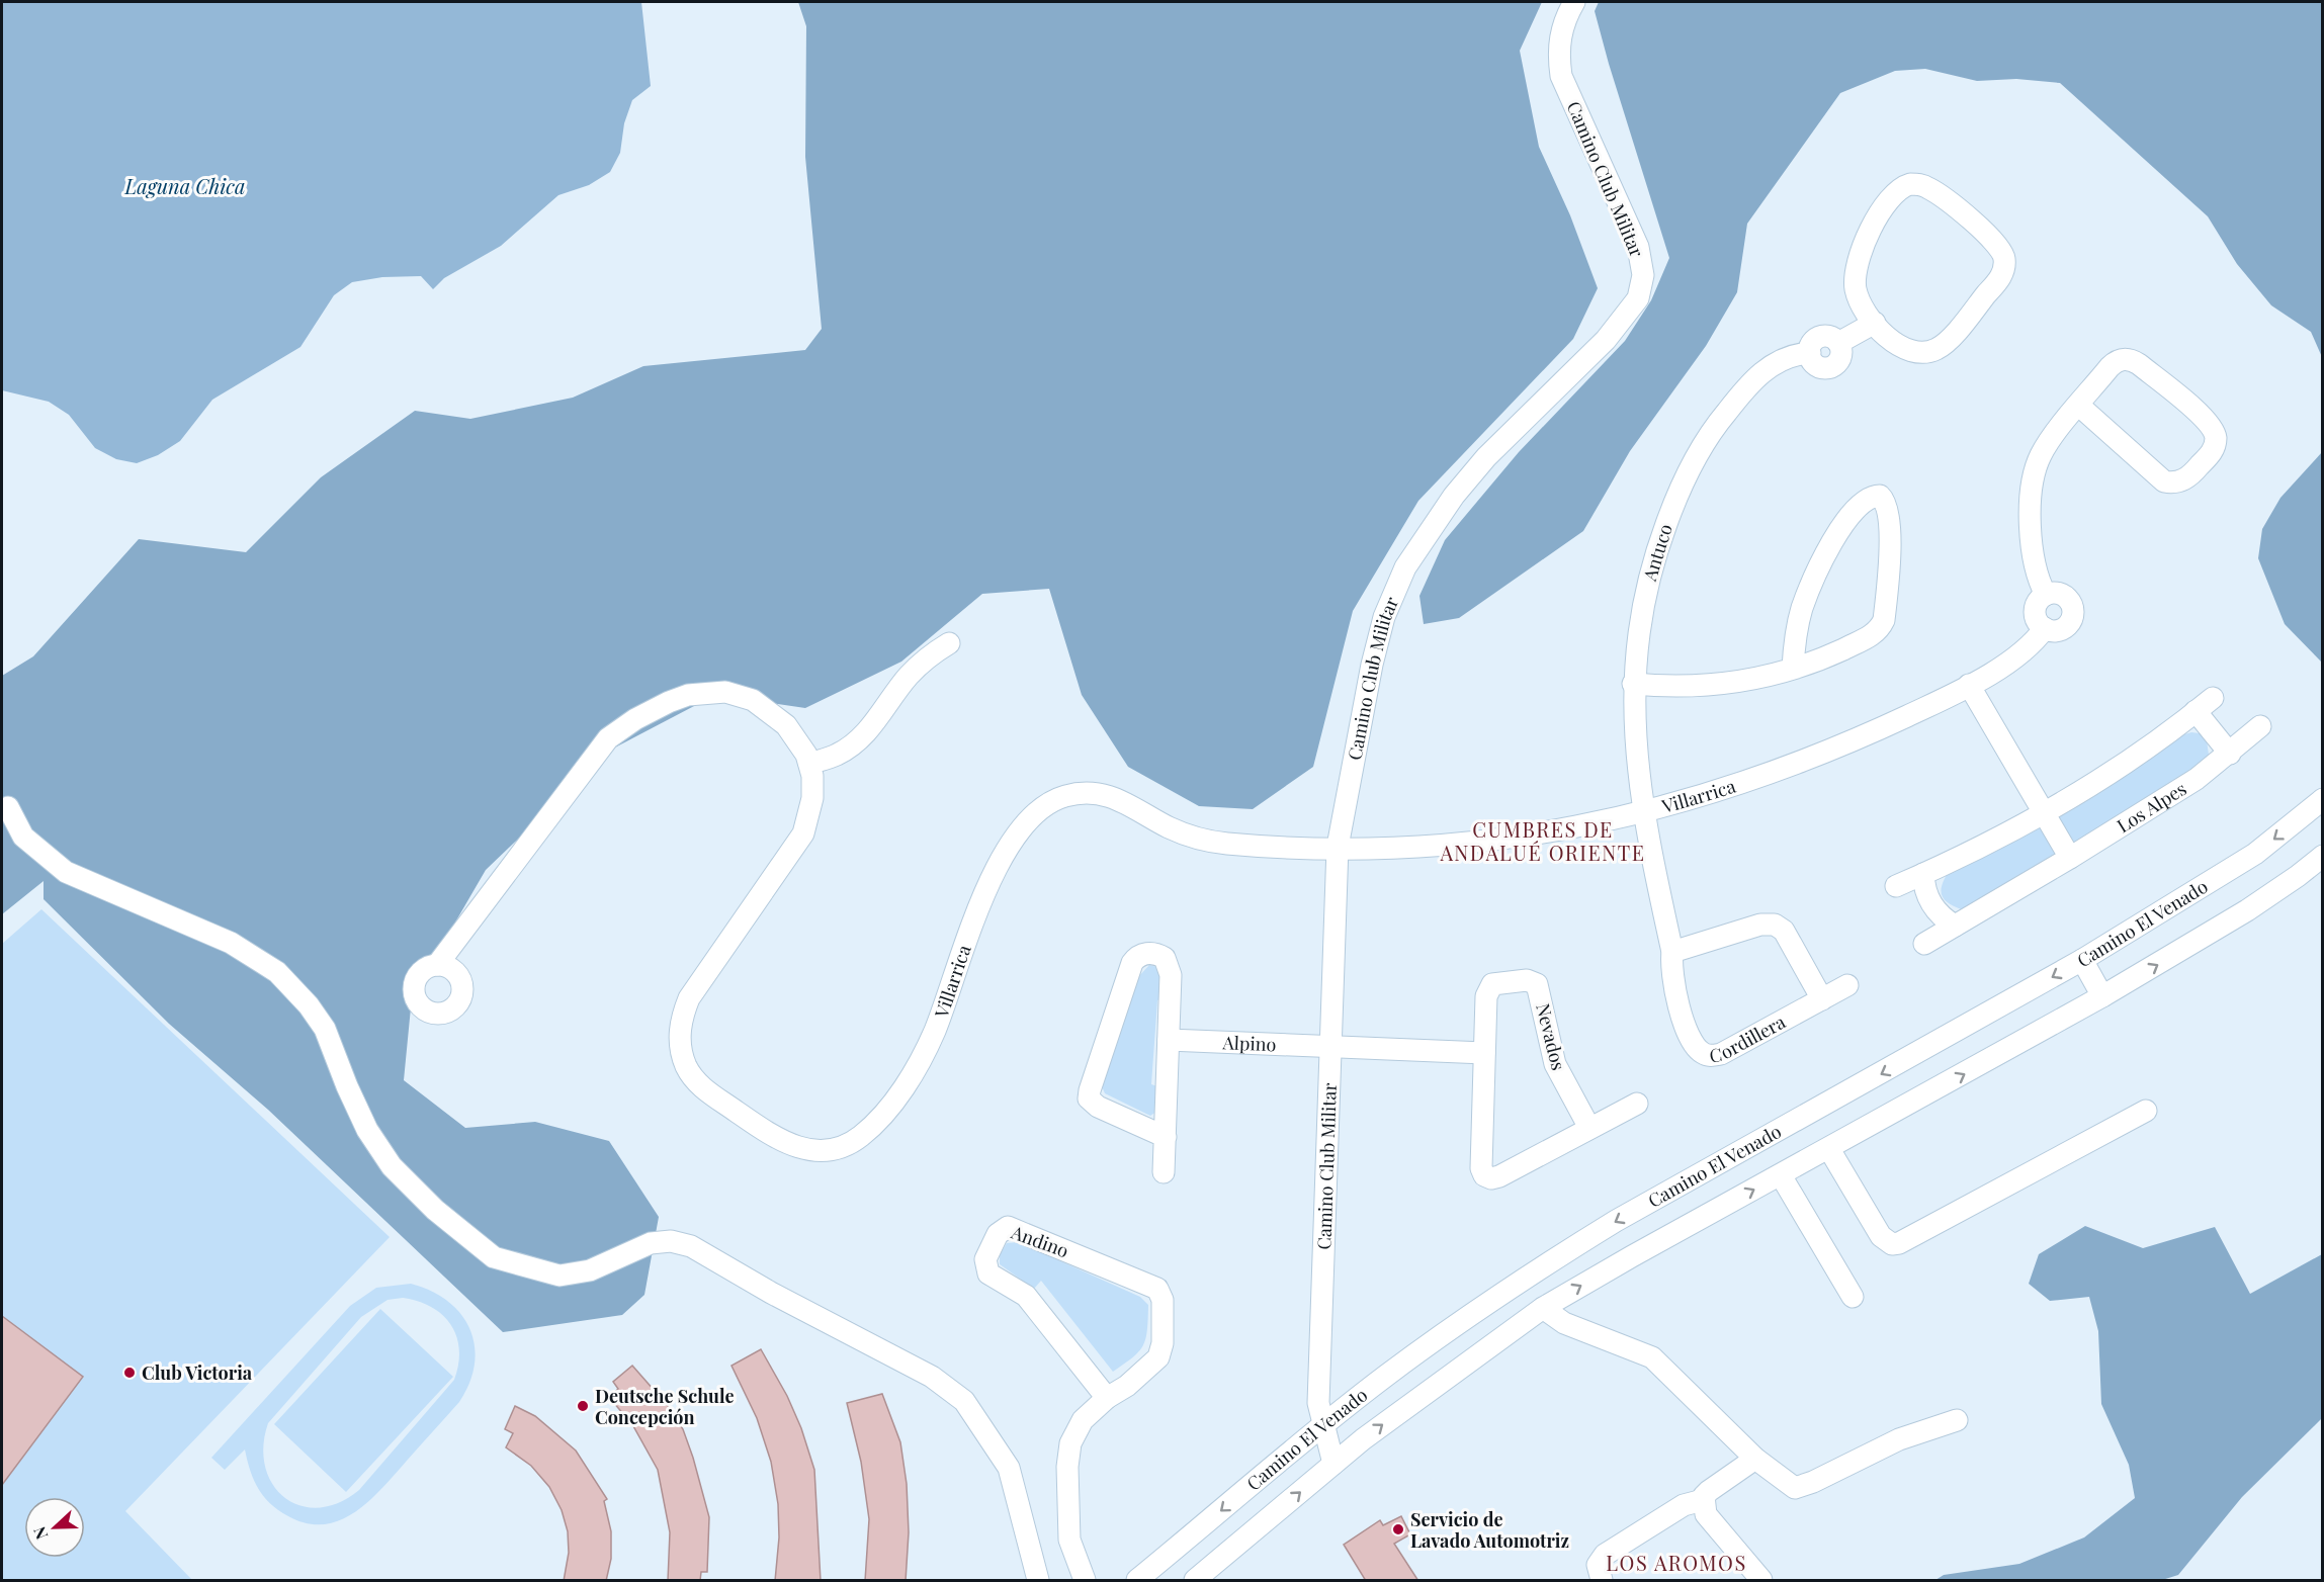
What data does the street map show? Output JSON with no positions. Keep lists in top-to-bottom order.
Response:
{
  "streets": {
    "street": [
      "Camino Club Militar",
      "Antuco",
      "Villarrica",
      "Los Alpes",
      "Camino El Venado",
      "Cordillera",
      "Nevados",
      "Alpino",
      "Andino"
    ]
  },
  "crossings": [
    ["Camino Club Militar", "Villarrica"],
    ["Camino Club Militar", "Camino El Venado"],
    ["Camino Club Militar", "Alpino"],
    ["Antuco", "Villarrica"],
    ["Antuco", "Cordillera"],
    ["Villarrica", "Cordillera"]
  ],
  "districts": ["CUMBRES DE ANDALUÉ ORIENTE", "LOS AROMOS"],
  "water": ["Laguna Chica"],
  "places": ["Club Victoria", "Deutsche Schule Concepción", "Servicio de Lavado Automotriz"],
  "north": "left"
}
